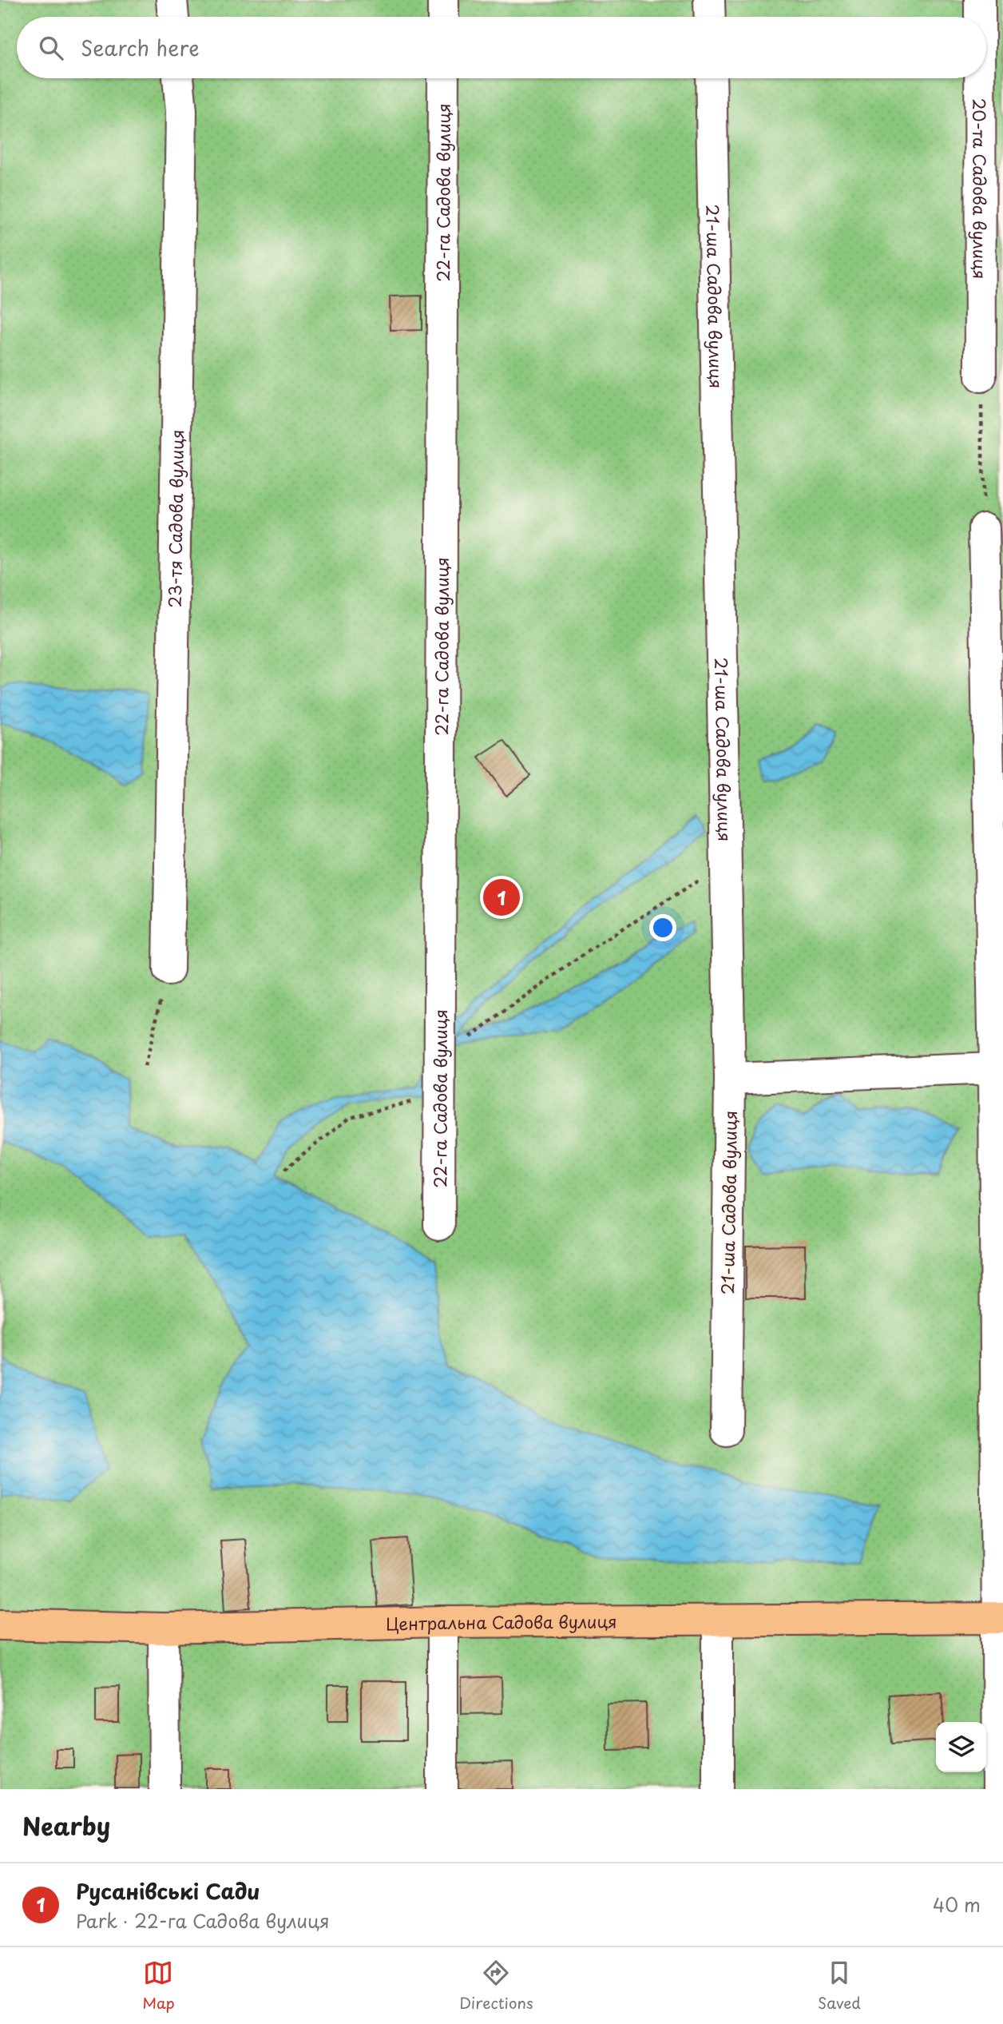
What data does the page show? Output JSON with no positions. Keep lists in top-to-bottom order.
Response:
{
  "streets": {
    "main road": ["Центральна Садова вулиця"],
    "street": [
      "20-та Садова вулиця",
      "22-га Садова вулиця",
      "21-ша Садова вулиця",
      "23-тя Садова вулиця"
    ]
  },
  "page": {
    "search": "Search here",
    "pins": "1",
    "heading": "Nearby",
    "list": [
      {
        "mark": "1",
        "name": "Русанівські Сади",
        "note": "Park · 22-га Садова вулиця",
        "value": "40 m"
      }
    ],
    "nav": ["Map", "Directions", "Saved"]
  }
}
